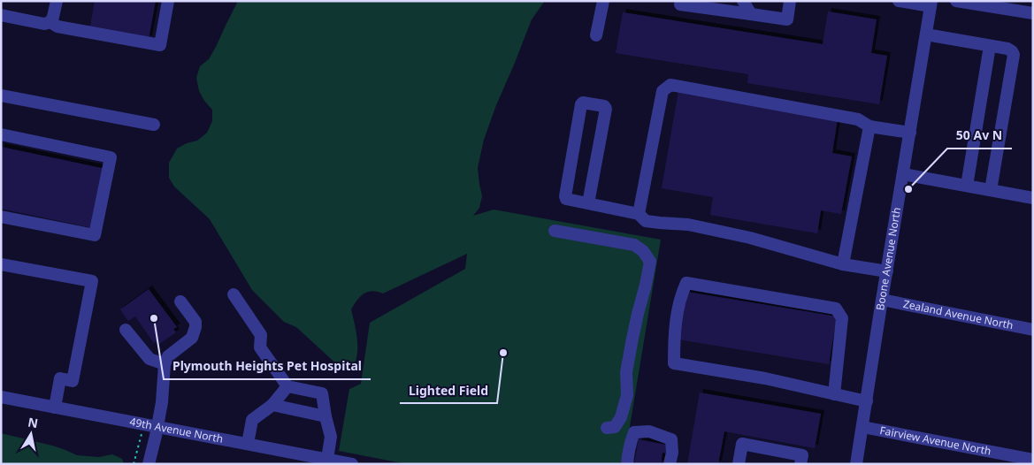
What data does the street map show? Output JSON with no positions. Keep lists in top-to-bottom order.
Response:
{
  "streets": {
    "street": [
      "Boone Avenue North",
      "Zealand Avenue North",
      "49th Avenue North",
      "Fairview Avenue North"
    ]
  },
  "crossings": [
    ["Boone Avenue North", "Zealand Avenue North"],
    ["Boone Avenue North", "Fairview Avenue North"]
  ],
  "places": ["50 Av N", "Plymouth Heights Pet Hospital", "Lighted Field"],
  "north": "top"
}
